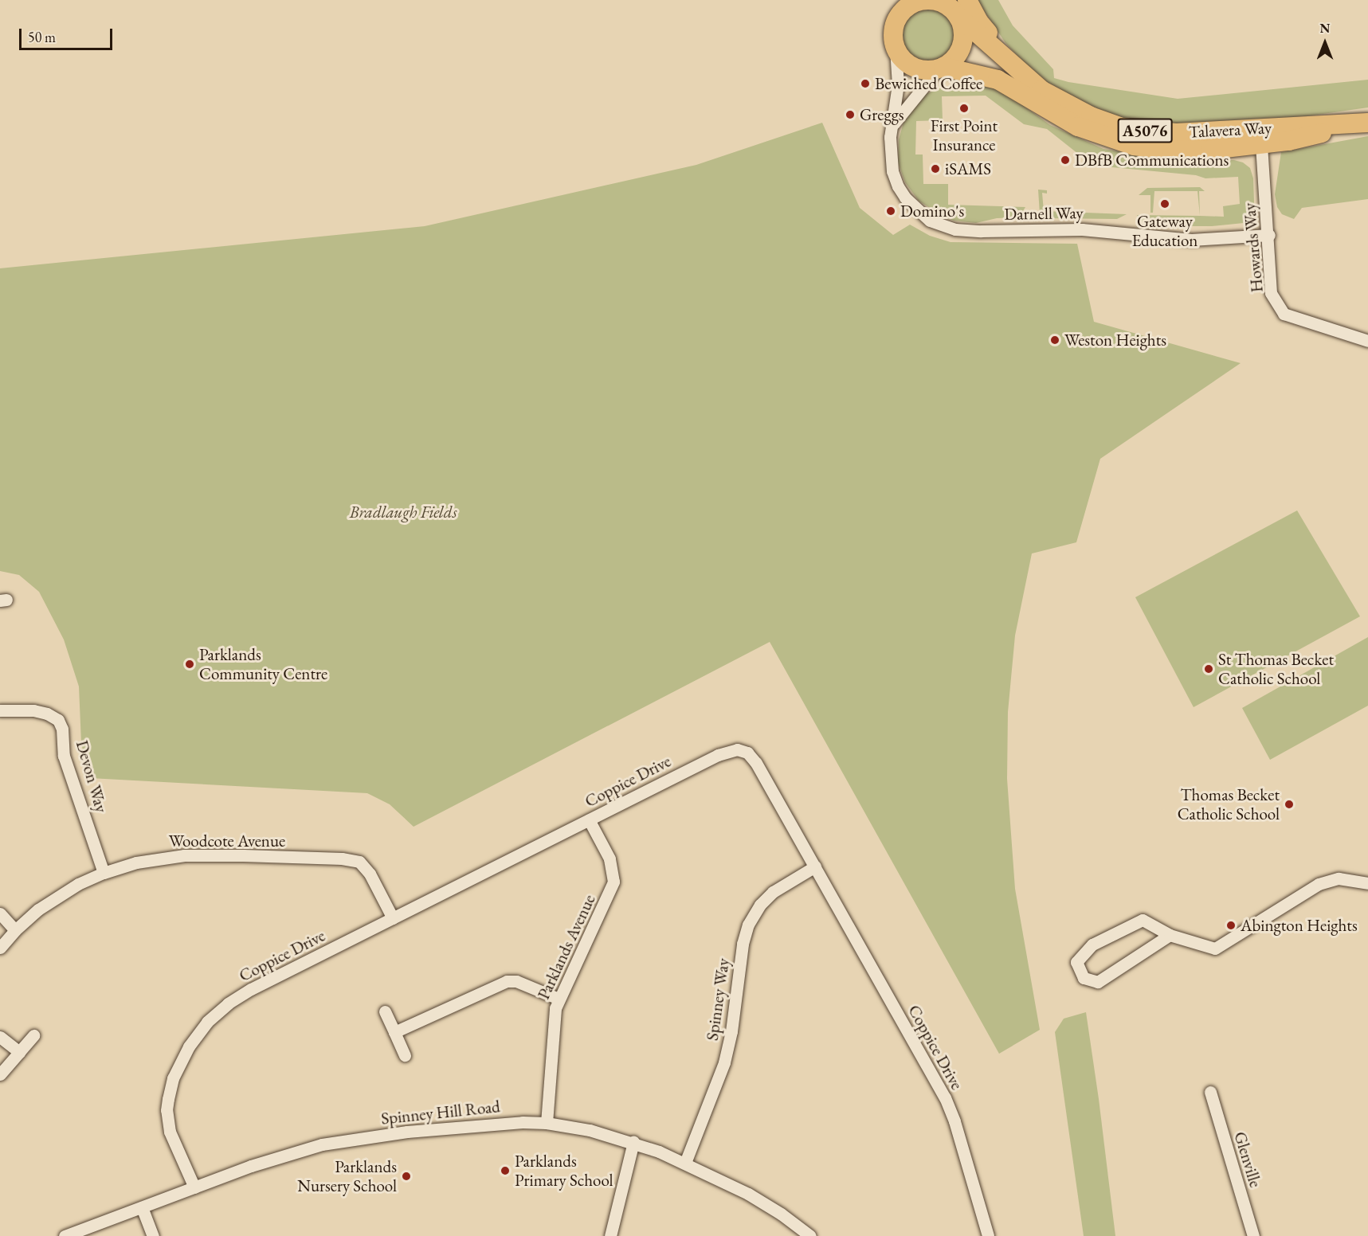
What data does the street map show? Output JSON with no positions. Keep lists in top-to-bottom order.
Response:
{
  "streets": {
    "main road": ["Talavera Way", "A5076"],
    "street": [
      "Darnell Way",
      "Howards Way",
      "Devon Way",
      "Coppice Drive",
      "Woodcote Avenue",
      "Parklands Avenue",
      "Spinney Way",
      "Spinney Hill Road",
      "Glenville"
    ]
  },
  "crossings": [
    ["Talavera Way", "Darnell Way"],
    ["Darnell Way", "Howards Way"],
    ["Devon Way", "Woodcote Avenue"],
    ["Coppice Drive", "Woodcote Avenue"],
    ["Coppice Drive", "Parklands Avenue"],
    ["Coppice Drive", "Spinney Way"],
    ["Coppice Drive", "Spinney Hill Road"],
    ["Parklands Avenue", "Spinney Hill Road"],
    ["Spinney Way", "Spinney Hill Road"]
  ],
  "parks": ["Bradlaugh Fields"],
  "places": [
    "Bewiched Coffee",
    "First Point Insurance",
    "Greggs",
    "DBfB Communications",
    "iSAMS",
    "Gateway Education",
    "Domino's",
    "Weston Heights",
    "Parklands Community Centre",
    "St Thomas Becket Catholic School",
    "Thomas Becket Catholic School",
    "Abington Heights",
    "Parklands Primary School",
    "Parklands Nursery School"
  ],
  "scale_bar": "50 m",
  "north": "top"
}
